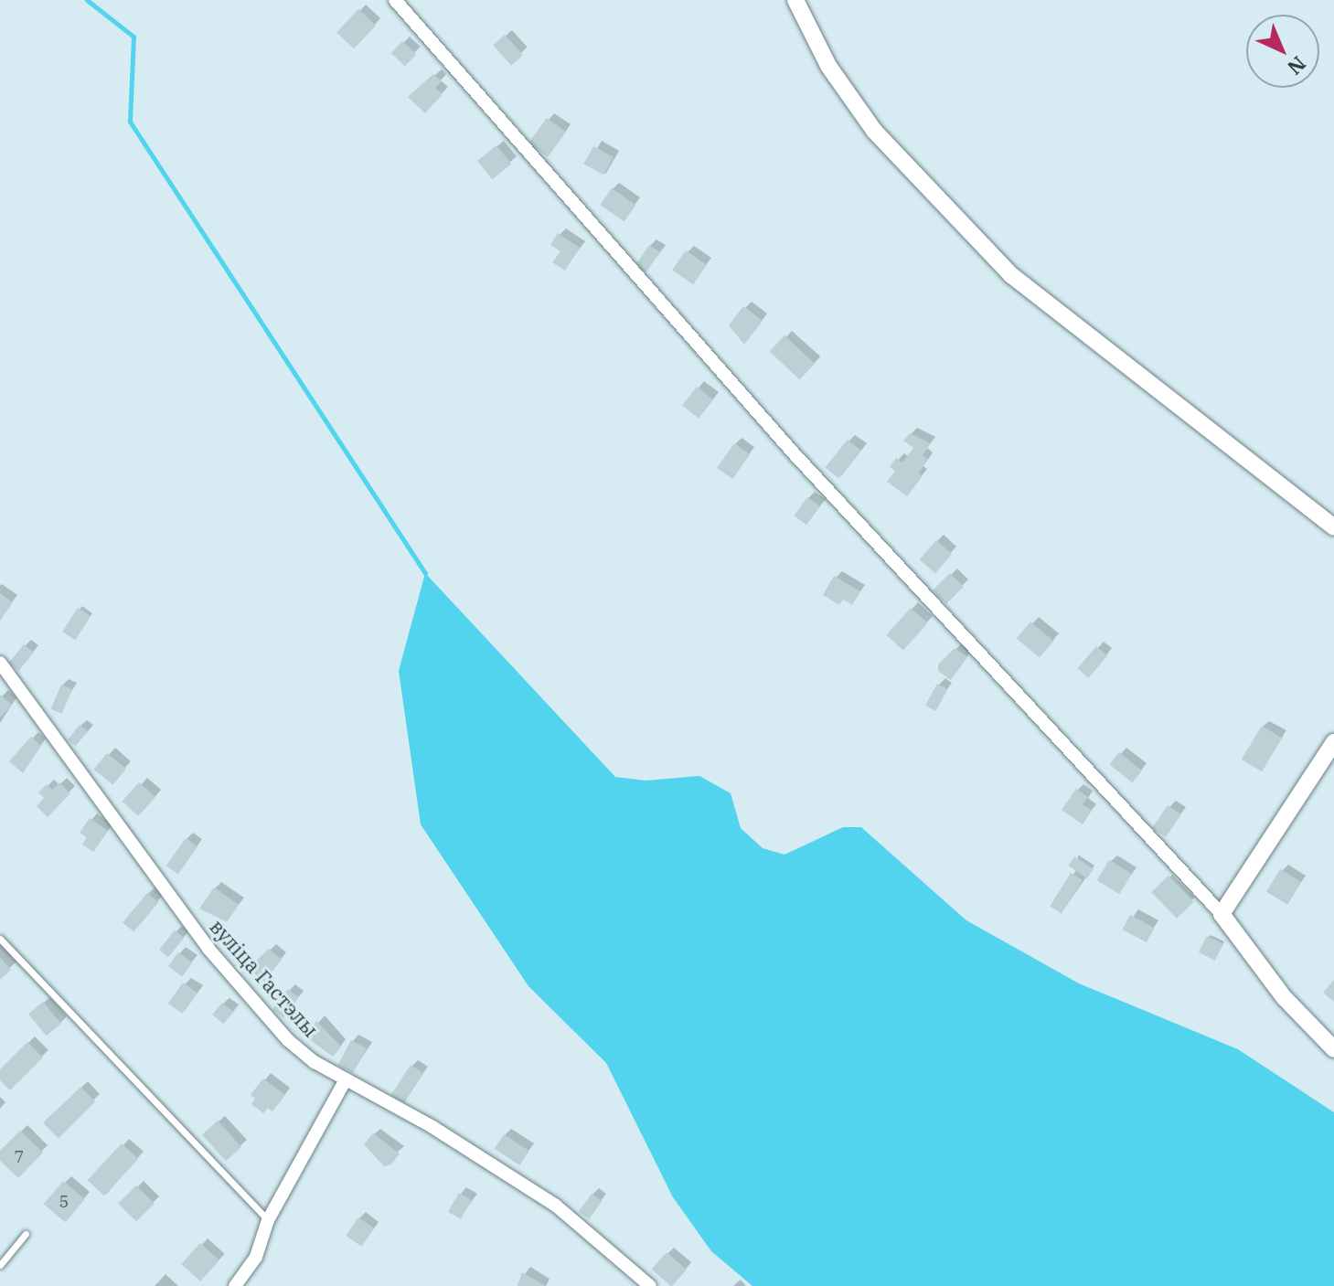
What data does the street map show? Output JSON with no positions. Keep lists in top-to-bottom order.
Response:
{
  "streets": {
    "street": ["вуліца Гастэлы"]
  },
  "house_numbers": ["7", "5"],
  "north": "bottom right"
}
